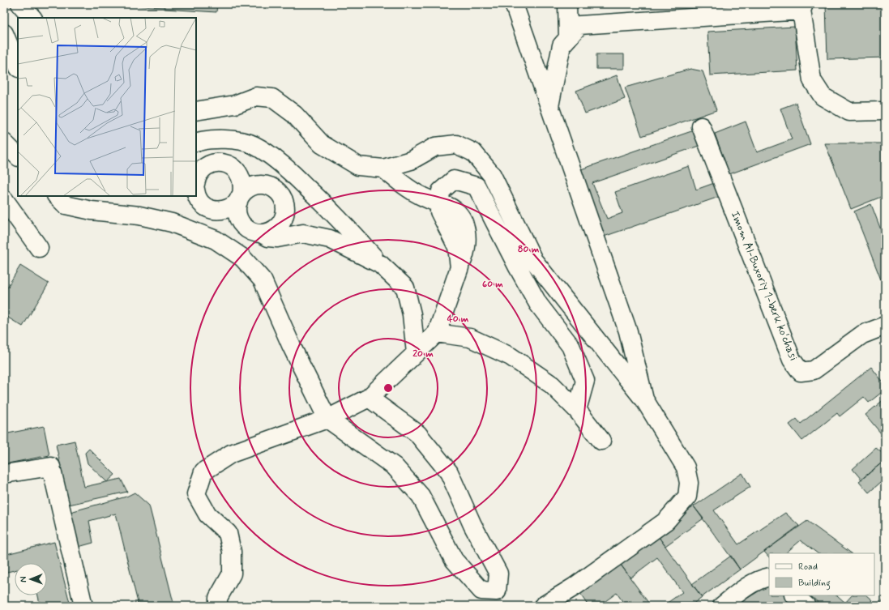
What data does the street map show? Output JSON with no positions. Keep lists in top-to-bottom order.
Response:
{
  "streets": {
    "street": ["Imom Al-Buxoriy 1-berk koʻchasi"]
  },
  "legend": ["Road", "Building"],
  "north": "left",
  "rings": [
    "80 m",
    "60 m",
    "40 m",
    "20 m"
  ]
}
